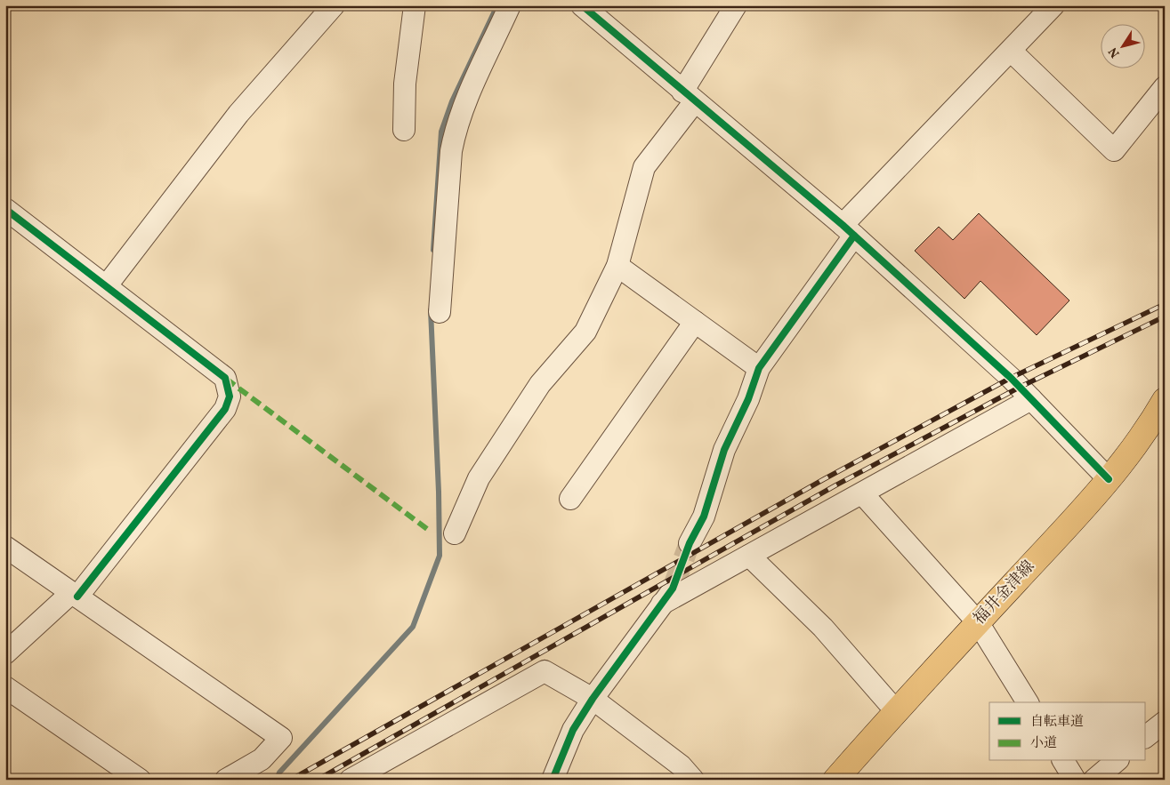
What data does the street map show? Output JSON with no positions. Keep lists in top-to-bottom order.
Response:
{
  "streets": {
    "main road": ["福井金津線"]
  },
  "legend": ["自転車道", "小道"],
  "north": "bottom left"
}
